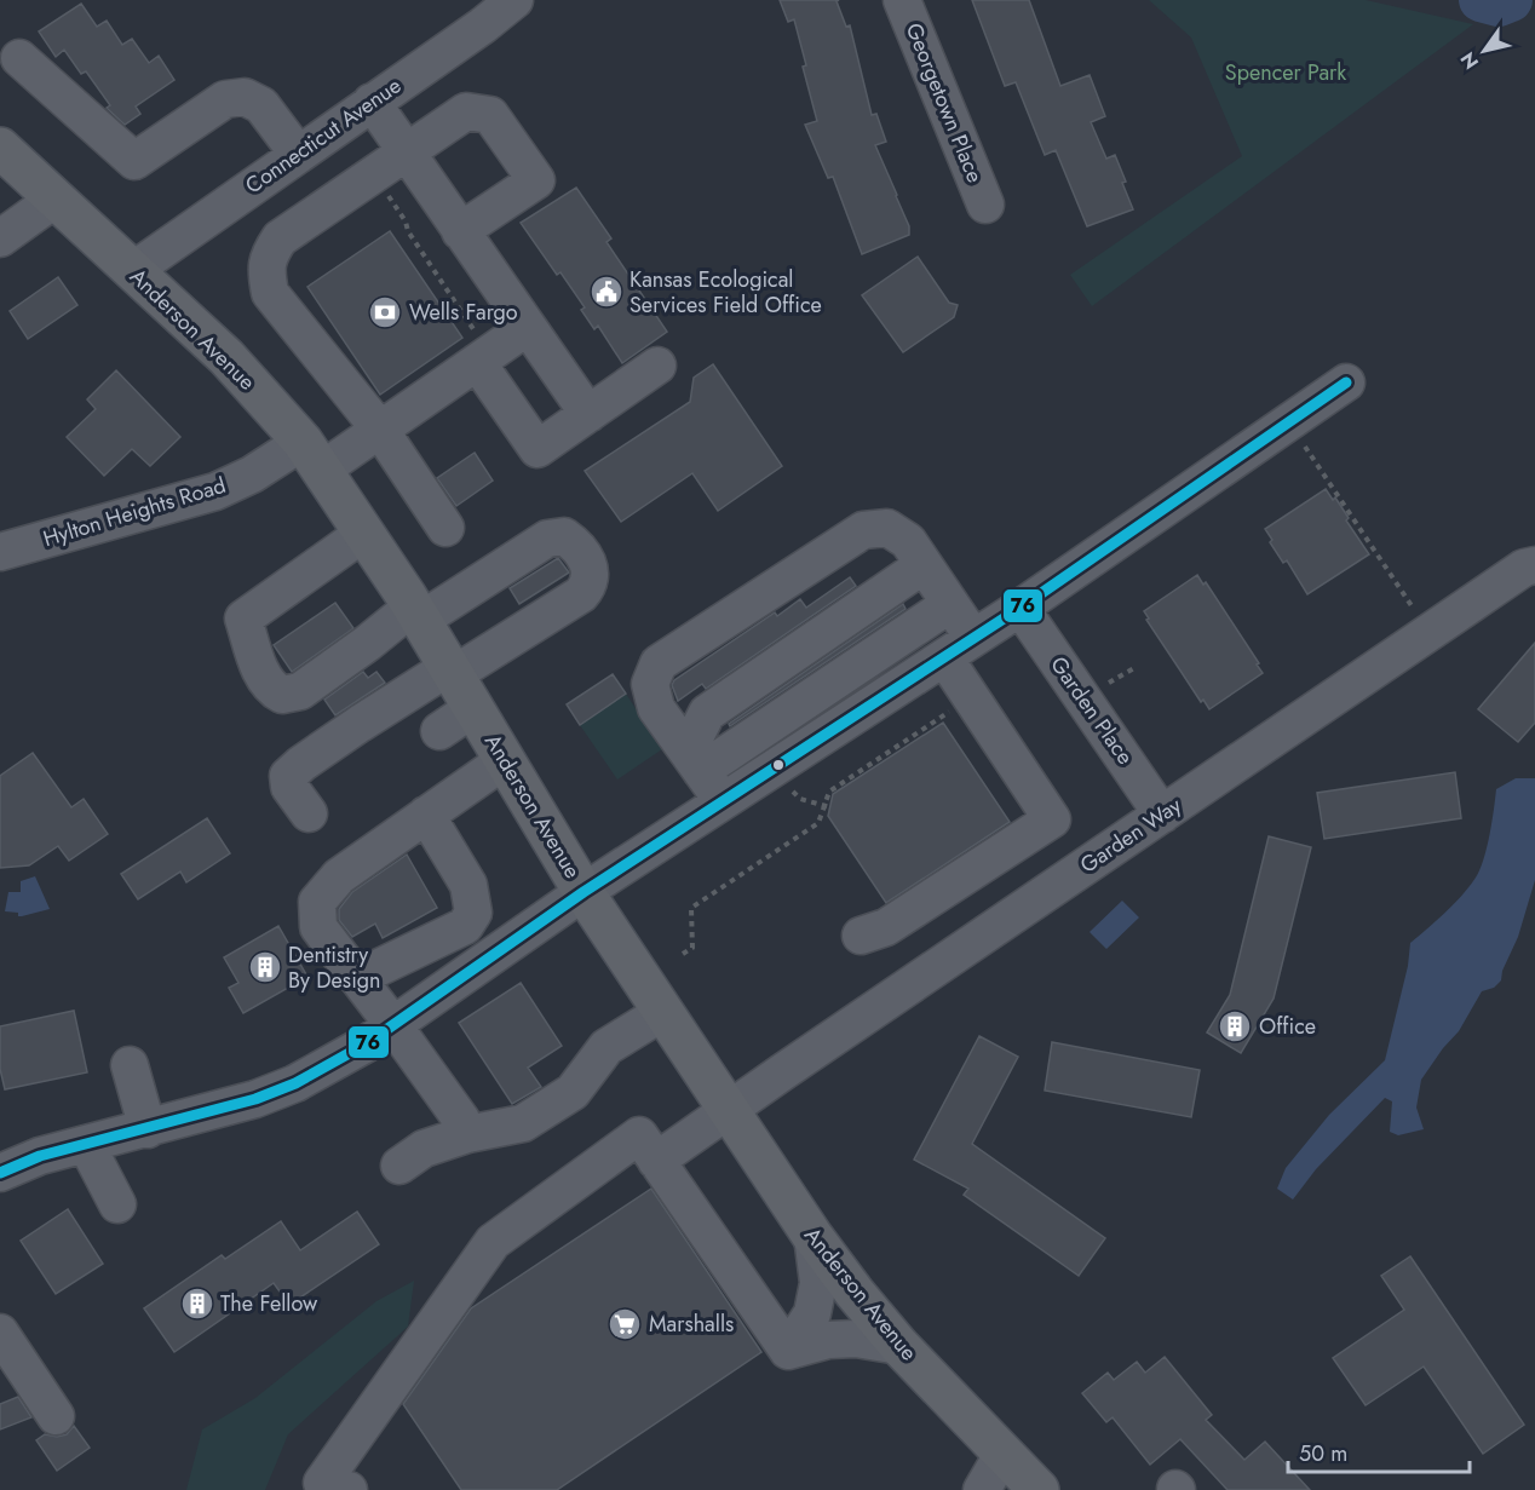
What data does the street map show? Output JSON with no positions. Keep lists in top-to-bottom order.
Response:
{
  "streets": {
    "main road": ["Anderson Avenue"],
    "street": [
      "Georgetown Place",
      "Connecticut Avenue",
      "Hylton Heights Road",
      "Garden Place",
      "Garden Way"
    ]
  },
  "crossings": [
    ["Connecticut Avenue", "Anderson Avenue"],
    ["Anderson Avenue", "Hylton Heights Road"],
    ["Anderson Avenue", "Garden Way"],
    ["Garden Place", "Garden Way"]
  ],
  "parks": ["Spencer Park"],
  "places": {
    "public building": ["Kansas Ecological Services Field Office"],
    "bank": ["Wells Fargo"],
    "building": ["Dentistry By Design", "Office", "The Fellow"],
    "supermarket": ["Marshalls"]
  },
  "lines": ["transit line 76"],
  "scale_bar": "50 m",
  "north": "bottom left"
}
